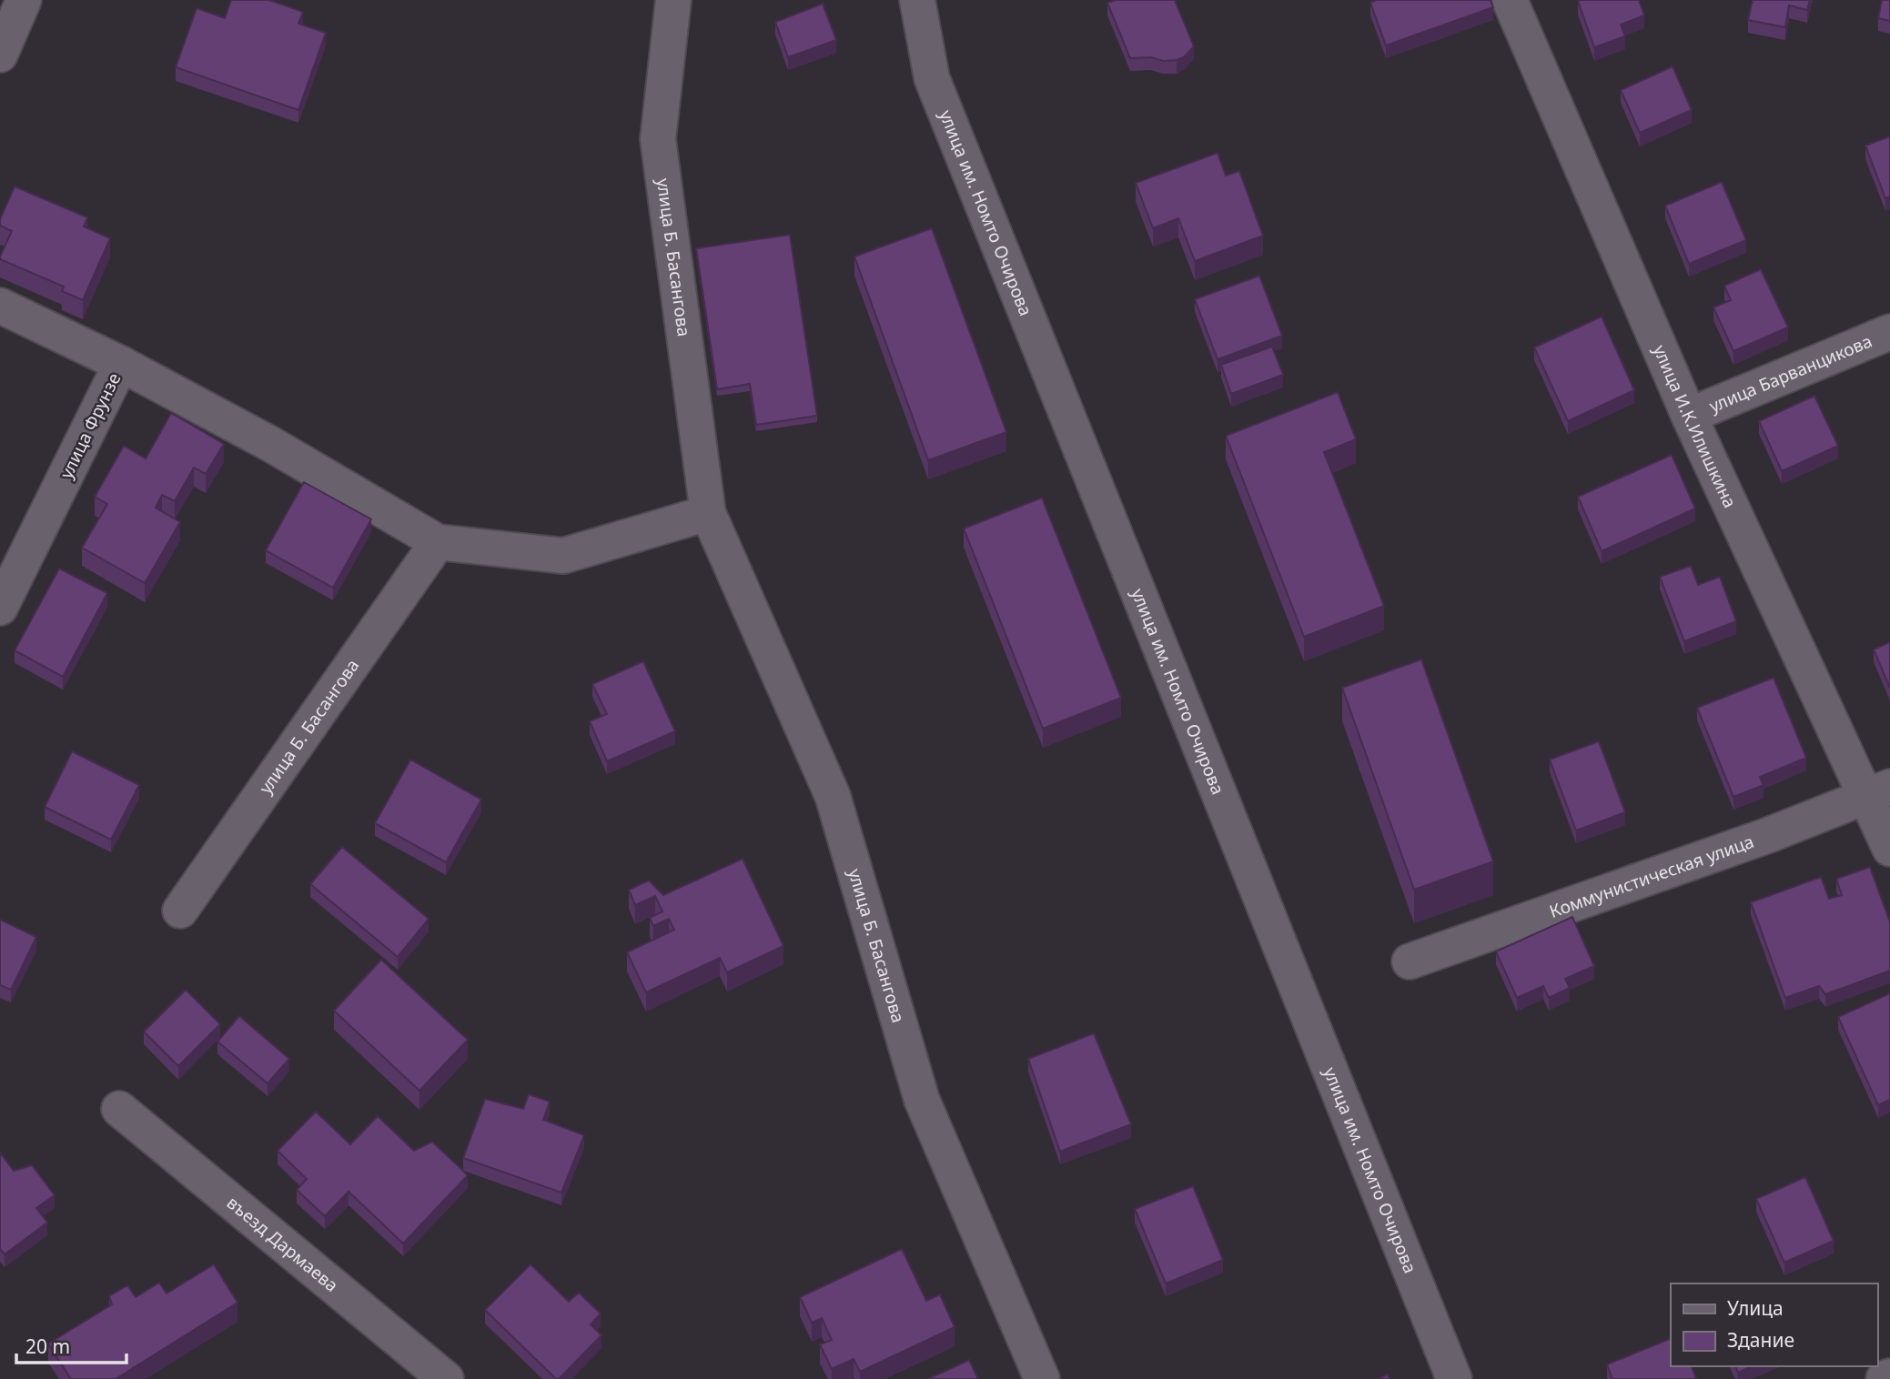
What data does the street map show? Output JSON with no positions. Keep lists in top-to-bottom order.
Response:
{
  "streets": {
    "street": [
      "улица им. Номто Очирова",
      "улица Б. Басангова",
      "улица Барванцикова",
      "улица Фрунзе",
      "улица И.К.Илишкина",
      "Коммунистическая улица",
      "въезд Дармаева"
    ]
  },
  "crossings": [
    ["улица Барванцикова", "улица И.К.Илишкина"],
    ["улица И.К.Илишкина", "Коммунистическая улица"]
  ],
  "legend": ["Улица", "Здание"],
  "scale_bar": "20 m"
}
